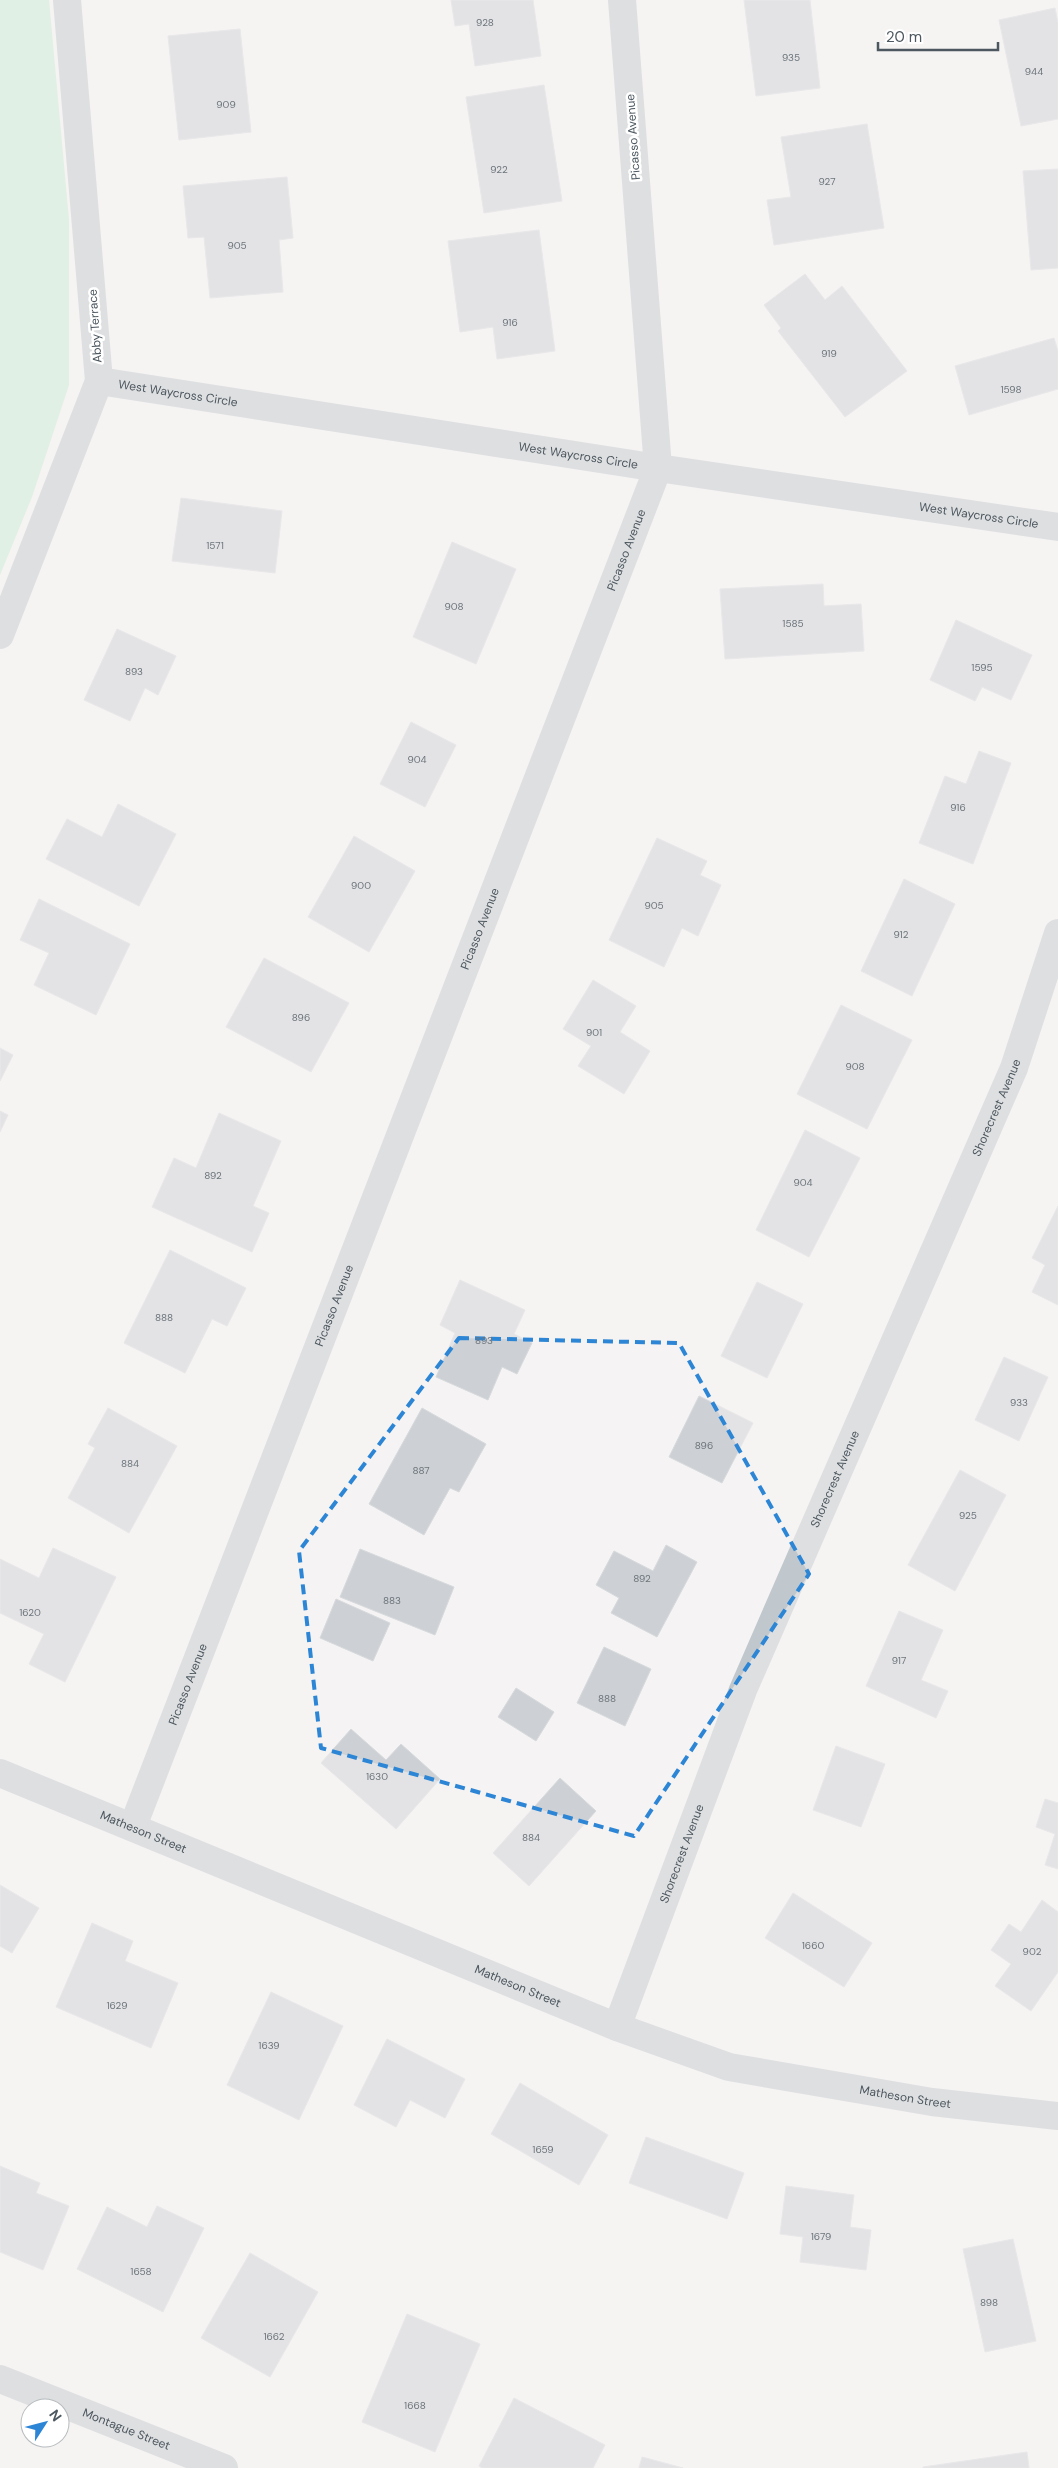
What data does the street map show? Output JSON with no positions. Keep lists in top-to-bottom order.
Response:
{
  "streets": {
    "street": [
      "Picasso Avenue",
      "Abby Terrace",
      "West Waycross Circle",
      "Shorecrest Avenue",
      "Matheson Street",
      "Montague Street"
    ]
  },
  "crossings": [
    ["Picasso Avenue", "West Waycross Circle"],
    ["Picasso Avenue", "Matheson Street"],
    ["Abby Terrace", "West Waycross Circle"],
    ["Shorecrest Avenue", "Matheson Street"]
  ],
  "house_numbers": [
    "928",
    "935",
    "944",
    "909",
    "922",
    "927",
    "905",
    "916",
    "919",
    "1598",
    "1571",
    "908",
    "1585",
    "1595",
    "893",
    "904",
    "916",
    "900",
    "905",
    "912",
    "896",
    "901",
    "908",
    "892",
    "904",
    "888",
    "893",
    "933",
    "896",
    "884",
    "887",
    "925",
    "892",
    "883",
    "1620",
    "917",
    "888",
    "1630",
    "884",
    "1660",
    "902",
    "1629",
    "1639",
    "1659",
    "1679",
    "1658",
    "898",
    "1662",
    "1668"
  ],
  "scale_bar": "20 m",
  "north": "top right"
}
